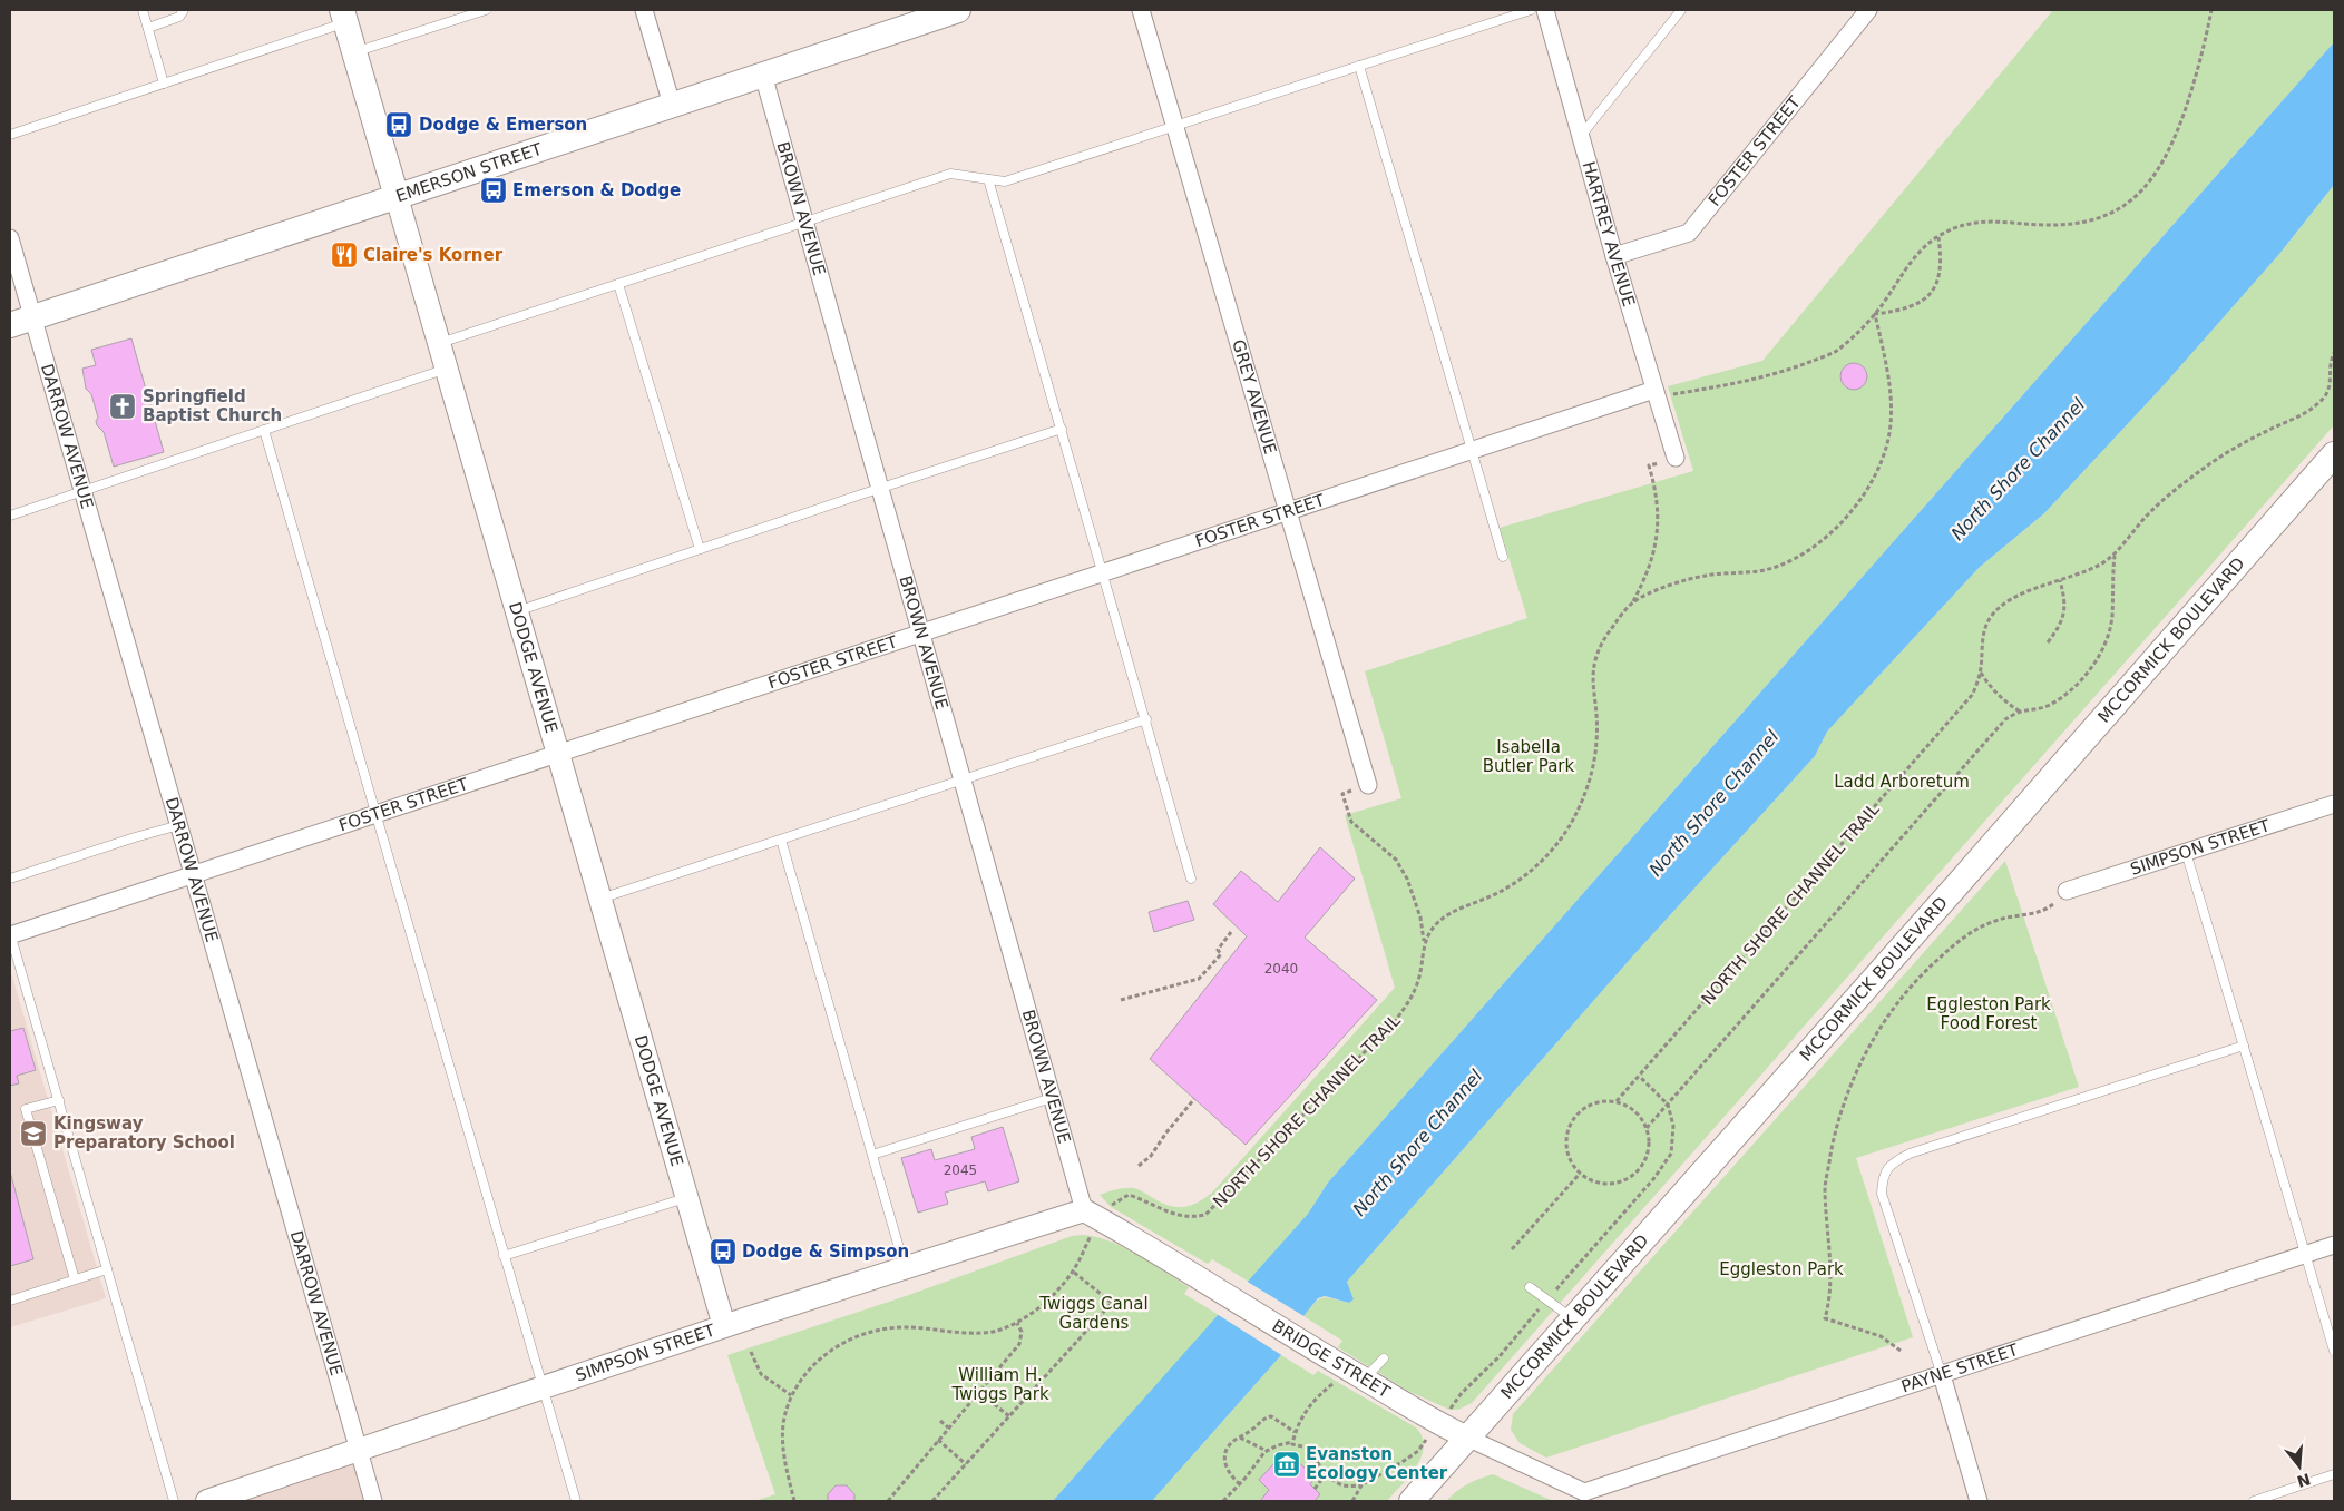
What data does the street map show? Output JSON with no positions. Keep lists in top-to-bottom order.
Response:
{
  "streets": {
    "main road": ["EMERSON STREET", "MCCORMICK BOULEVARD", "DODGE AVENUE"],
    "street": [
      "FOSTER STREET",
      "BROWN AVENUE",
      "HARTREY AVENUE",
      "GREY AVENUE",
      "DARROW AVENUE",
      "SIMPSON STREET",
      "BRIDGE STREET",
      "PAYNE STREET"
    ],
    "path": ["NORTH SHORE CHANNEL TRAIL"]
  },
  "crossings": [
    ["FOSTER STREET", "BROWN AVENUE"],
    ["FOSTER STREET", "HARTREY AVENUE"],
    ["FOSTER STREET", "GREY AVENUE"],
    ["FOSTER STREET", "DARROW AVENUE"],
    ["FOSTER STREET", "DODGE AVENUE"],
    ["EMERSON STREET", "BROWN AVENUE"],
    ["EMERSON STREET", "DARROW AVENUE"],
    ["EMERSON STREET", "DODGE AVENUE"],
    ["BROWN AVENUE", "SIMPSON STREET"],
    ["BROWN AVENUE", "BRIDGE STREET"],
    ["GREY AVENUE", "NORTH SHORE CHANNEL TRAIL"],
    ["DARROW AVENUE", "SIMPSON STREET"],
    ["MCCORMICK BOULEVARD", "BRIDGE STREET"],
    ["DODGE AVENUE", "SIMPSON STREET"],
    ["SIMPSON STREET", "BRIDGE STREET"],
    ["BRIDGE STREET", "PAYNE STREET"]
  ],
  "water": ["North Shore Channel"],
  "parks": [
    "Isabella Butler Park",
    "Ladd Arboretum",
    "Eggleston Park Food Forest",
    "Eggleston Park",
    "Twiggs Canal Gardens",
    "William H. Twiggs Park"
  ],
  "places": {
    "bus stop": ["Dodge & Emerson", "Emerson & Dodge", "Dodge & Simpson"],
    "restaurant": ["Claire's Korner"],
    "church": ["Springfield Baptist Church"],
    "school or university": ["Kingsway Preparatory School"],
    "museum": ["Evanston Ecology Center"]
  },
  "house_numbers": ["2040", "2045"],
  "north": "bottom"
}
